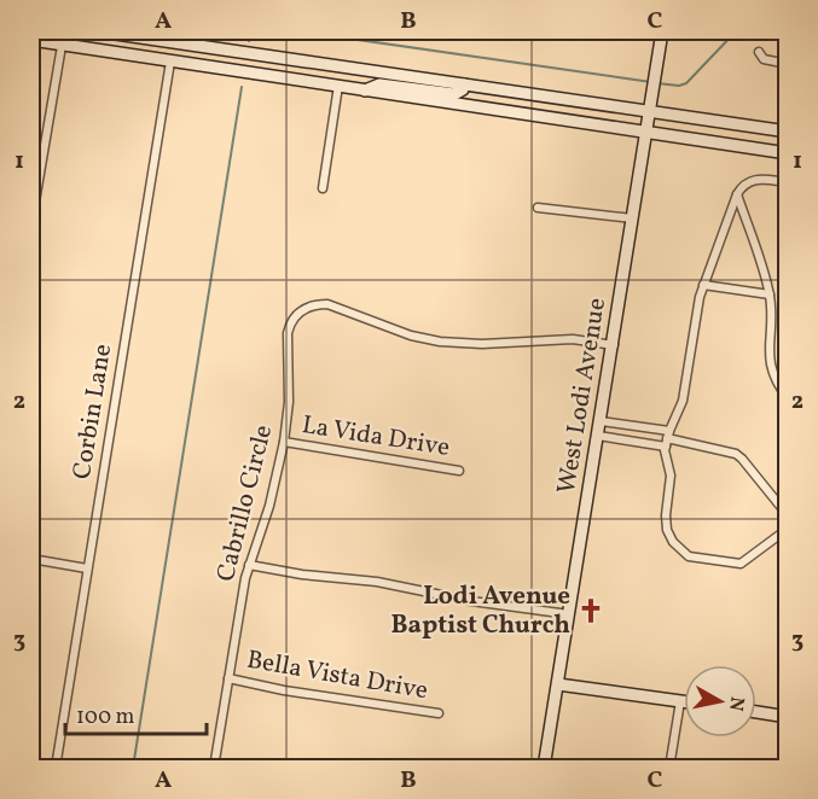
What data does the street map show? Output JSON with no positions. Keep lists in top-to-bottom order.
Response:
{
  "streets": {
    "main road": ["West Lodi Avenue"],
    "street": [
      "Corbin Lane",
      "La Vida Drive",
      "Cabrillo Circle",
      "Bella Vista Drive"
    ]
  },
  "crossings": [
    ["West Lodi Avenue", "Cabrillo Circle"],
    ["La Vida Drive", "Cabrillo Circle"],
    ["Cabrillo Circle", "Bella Vista Drive"]
  ],
  "places": {
    "church": ["Lodi Avenue Baptist Church"]
  },
  "scale_bar": "100 m",
  "north": "right",
  "grid": {
    "columns": ["A", "B", "C"],
    "rows": ["1", "2", "3"]
  }
}
